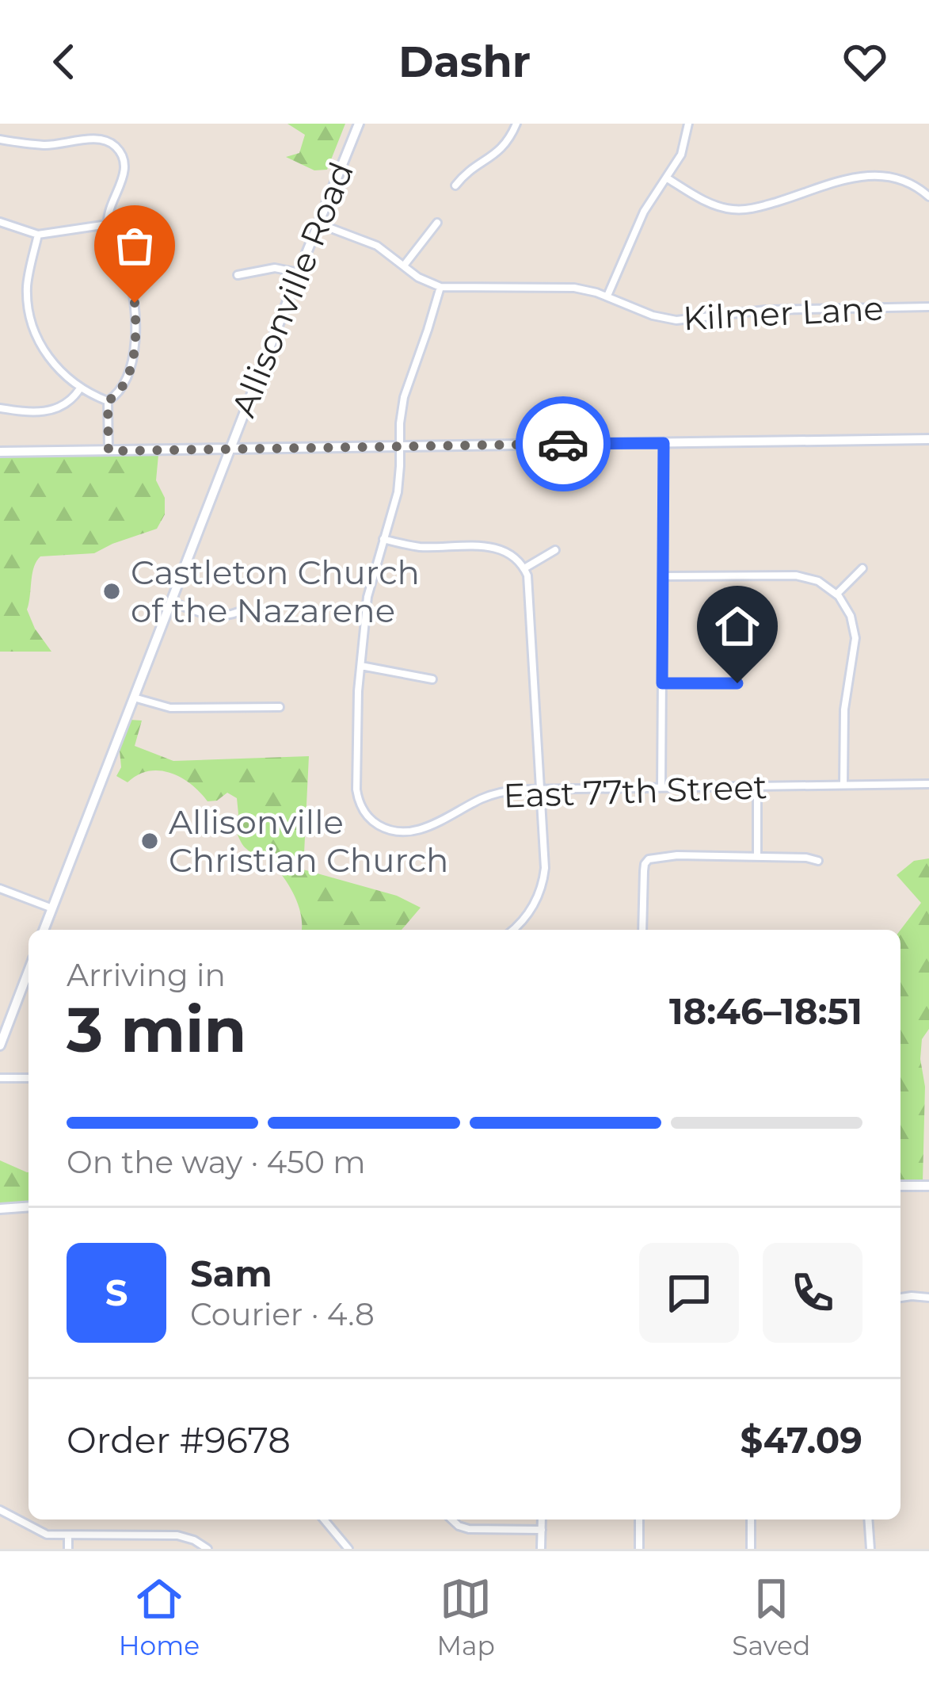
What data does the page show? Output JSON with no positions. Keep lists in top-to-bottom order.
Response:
{
  "streets": {
    "street": ["Allisonville Road", "Kilmer Lane", "East 77th Street"]
  },
  "places": ["Castleton Church of the Nazarene", "Allisonville Christian Church"],
  "page": {
    "header": "Dashr",
    "heading": ["3 min", "Arriving in", "18:46–18:51"],
    "panel": [
      "Sam",
      "Courier · 4.8",
      "Order #9678",
      "$47.09"
    ],
    "bar": "On the way · 450 m",
    "round": "S",
    "tabs": ["Home", "Map", "Saved"]
  }
}
